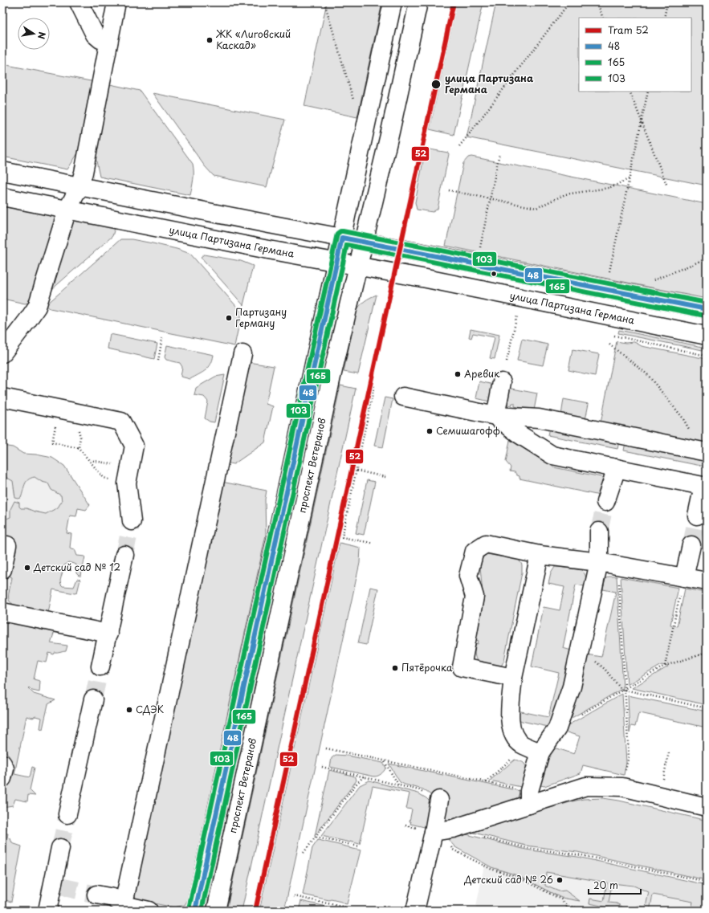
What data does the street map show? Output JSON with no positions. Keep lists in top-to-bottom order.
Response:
{
  "streets": {
    "main road": ["улица Партизана Германа", "проспект Ветеранов"]
  },
  "crossings": [
    ["улица Партизана Германа", "проспект Ветеранов"]
  ],
  "places": [
    "ЖК «Лиговский Каскад»",
    "улица Партизана Германа",
    "Партизану Герману",
    "Аревик",
    "Семишагофф",
    "Детский сад № 12",
    "Пятёрочка",
    "СДЭК",
    "Детский сад № 26"
  ],
  "lines": [
    "tram line 52",
    "transit line 103",
    "transit line 48",
    "transit line 165"
  ],
  "legend": [
    "Tram 52",
    "48",
    "165",
    "103"
  ],
  "scale_bar": "20 m",
  "north": "right"
}
